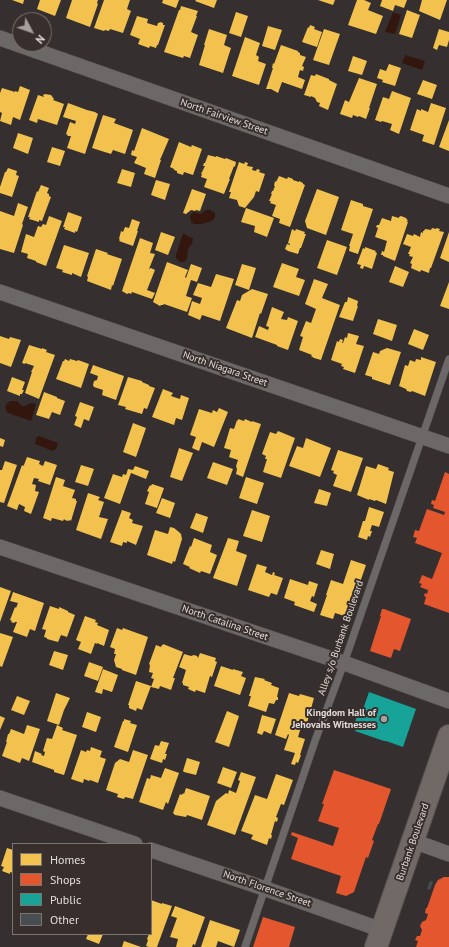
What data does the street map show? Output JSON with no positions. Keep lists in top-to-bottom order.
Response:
{
  "streets": {
    "main road": ["Burbank Boulevard"],
    "street": [
      "North Fairview Street",
      "North Niagara Street",
      "North Catalina Street",
      "North Florence Street"
    ],
    "lane": ["Alley s/o Burbank Boulevard"]
  },
  "crossings": [
    ["North Niagara Street", "Alley s/o Burbank Boulevard"],
    ["North Catalina Street", "Alley s/o Burbank Boulevard"],
    ["Alley s/o Burbank Boulevard", "North Florence Street"],
    ["Burbank Boulevard", "North Florence Street"]
  ],
  "places": ["Kingdom Hall of Jehovahs Witnesses"],
  "legend": [
    "Homes",
    "Shops",
    "Public",
    "Other"
  ],
  "north": "bottom right"
}
